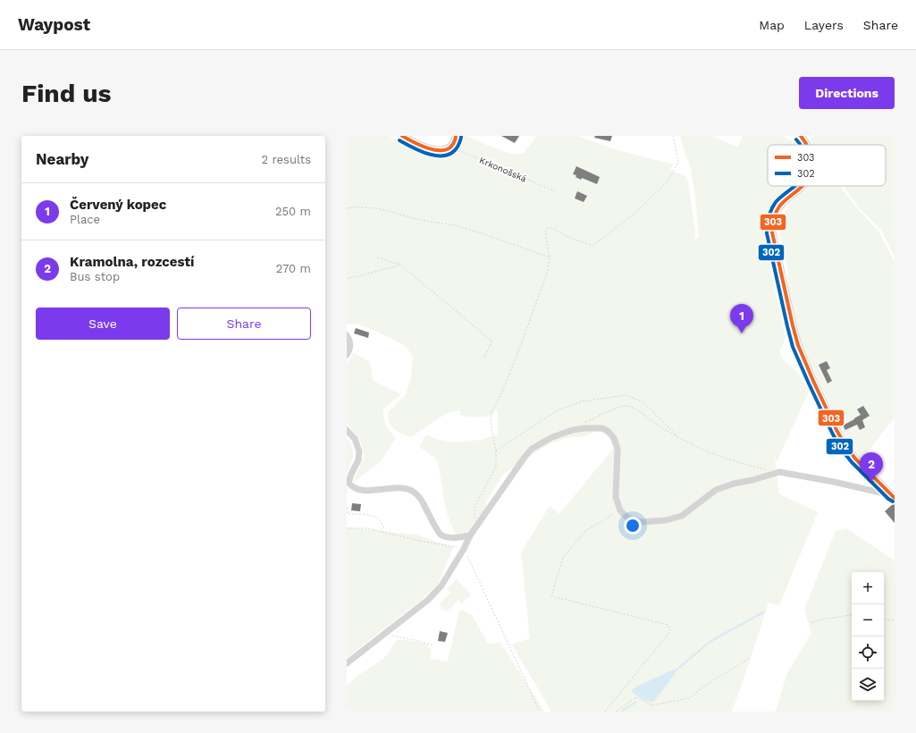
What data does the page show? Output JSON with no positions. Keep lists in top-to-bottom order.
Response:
{
  "streets": {
    "path": ["Krkonošská"]
  },
  "lines": ["transit line 303", "transit line 302"],
  "legend": ["303", "302"],
  "page": {
    "header": "Waypost",
    "nav": ["Map", "Layers", "Share"],
    "buttons": [
      "Directions",
      ["Save", "Share"]
    ],
    "title": "Find us",
    "heading": ["Nearby", "2 results"],
    "list": [
      {
        "mark": "1",
        "name": "Červený kopec",
        "note": "Place",
        "value": "250 m"
      },
      {
        "mark": "2",
        "name": "Kramolna, rozcestí",
        "note": "Bus stop",
        "value": "270 m"
      }
    ],
    "pins": ["1", "2"],
    "map_buttons": ["+", "−"]
  }
}
